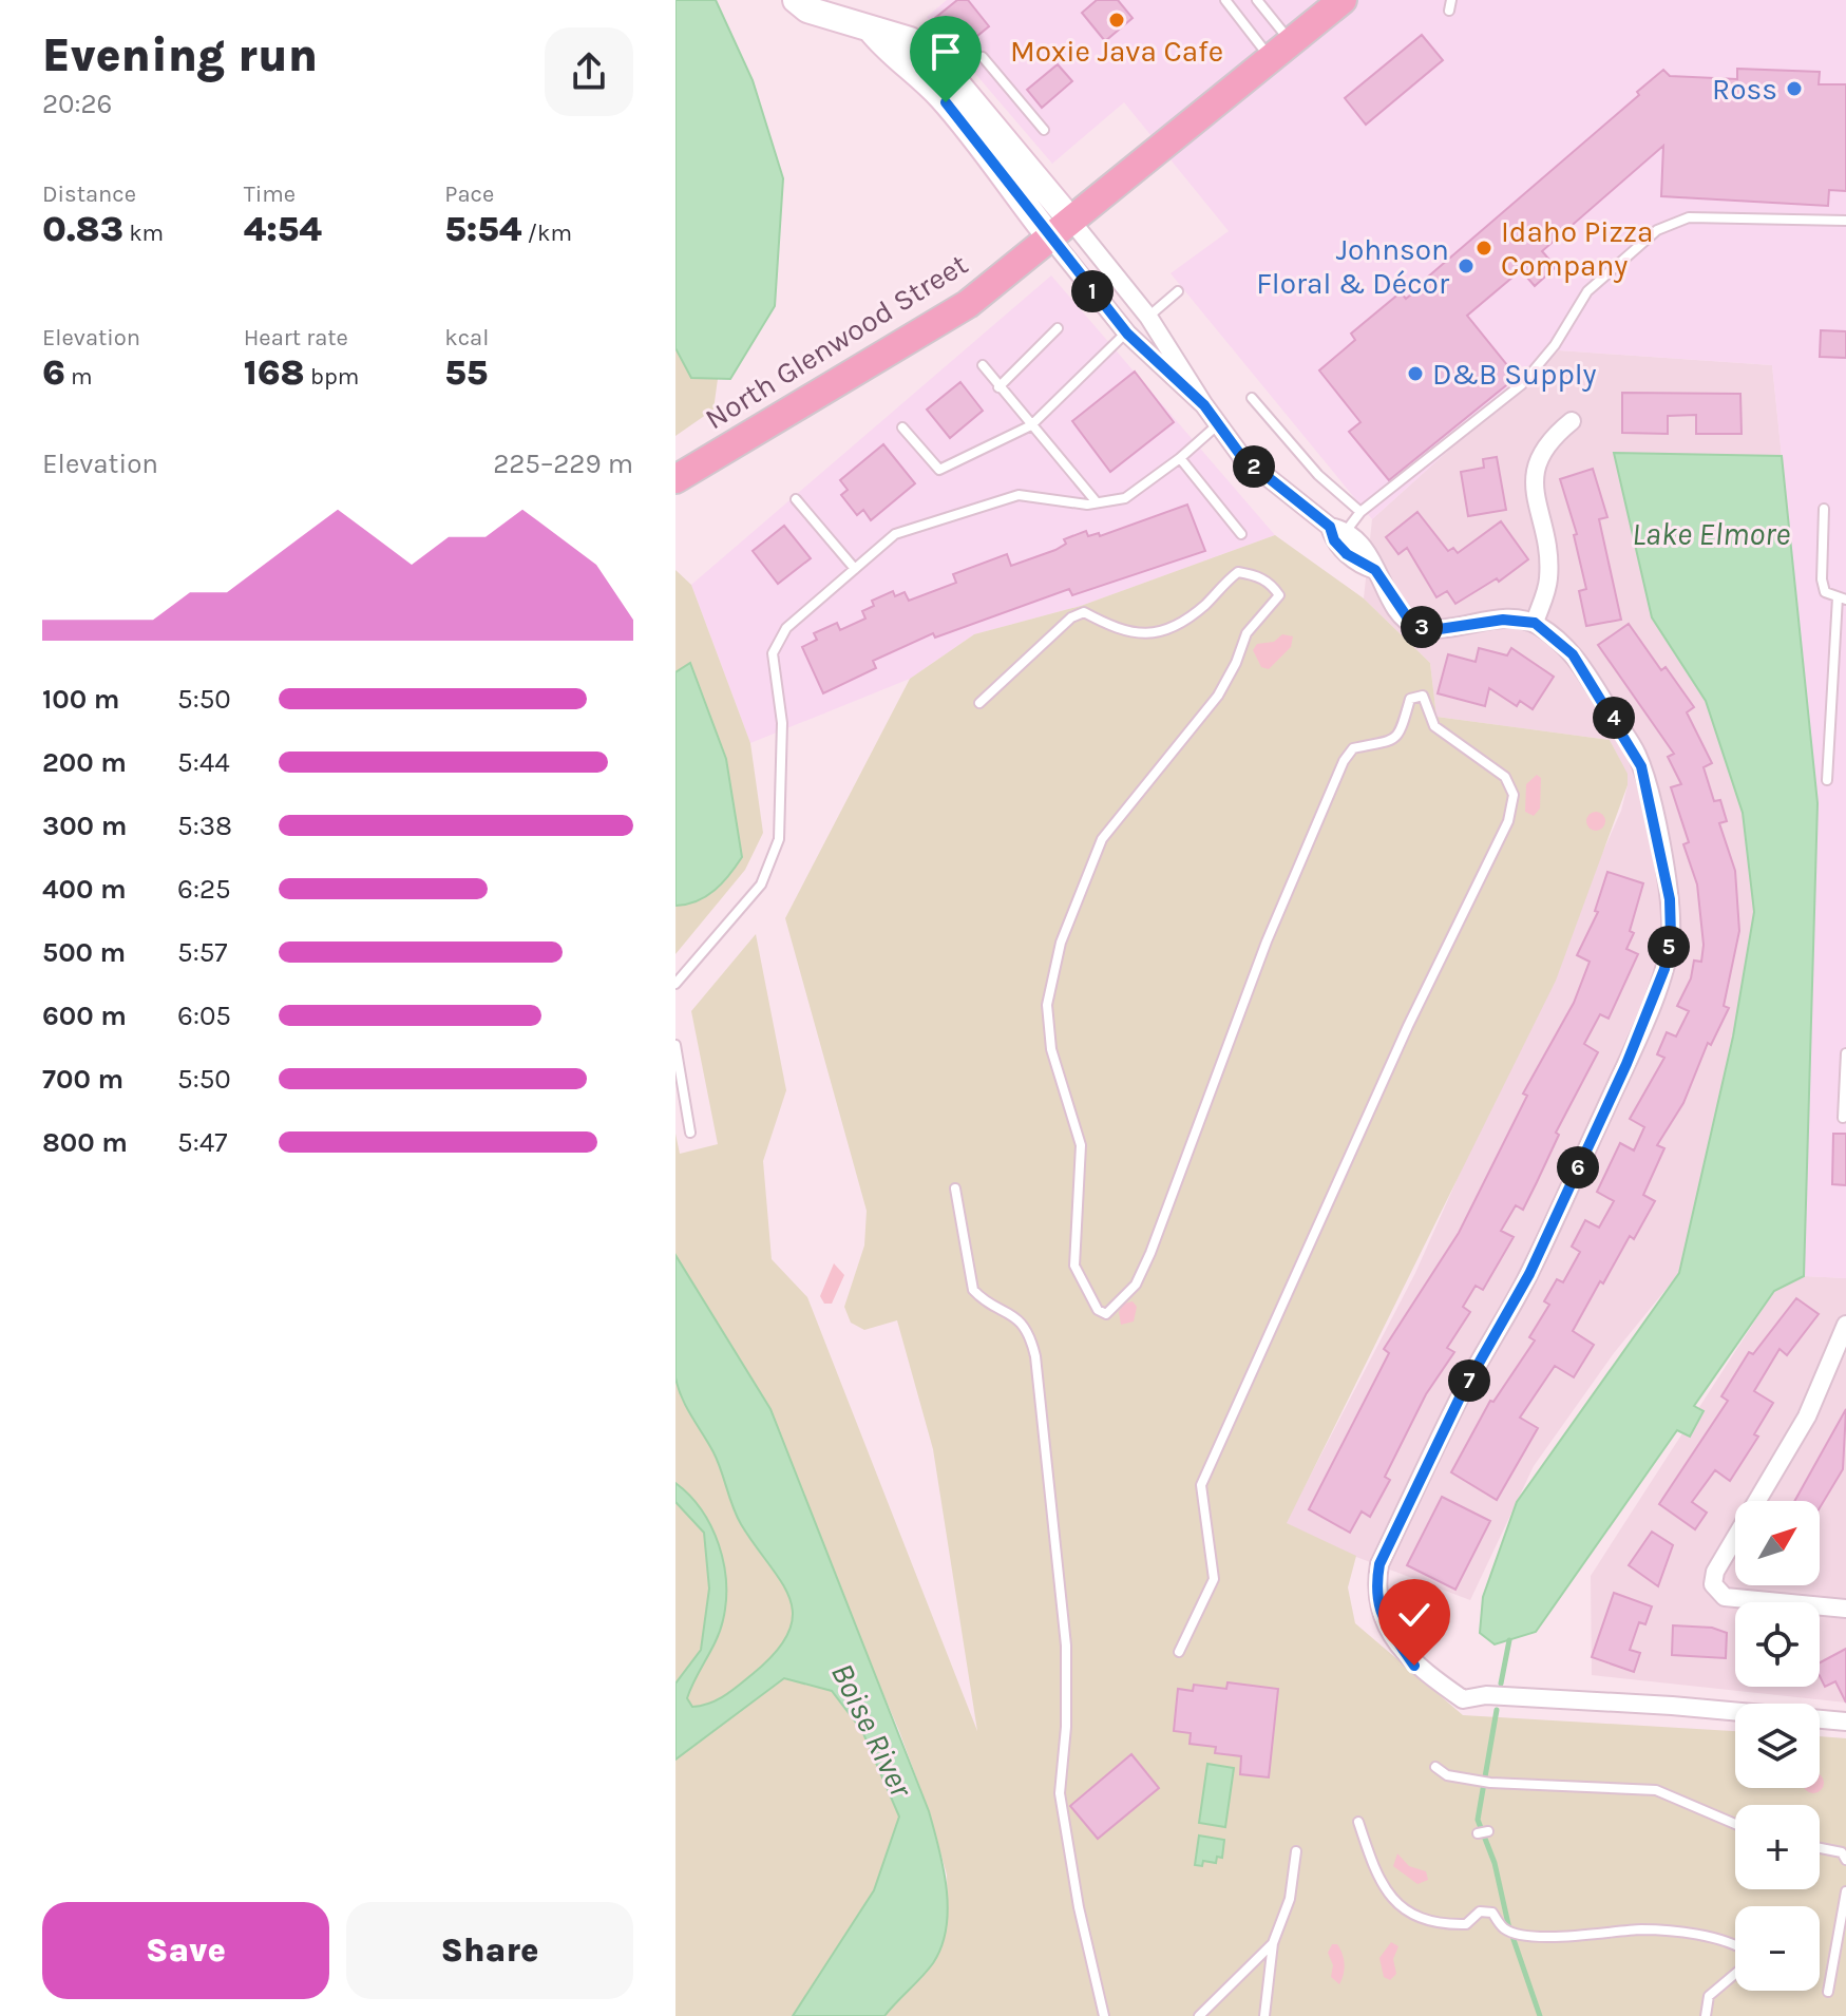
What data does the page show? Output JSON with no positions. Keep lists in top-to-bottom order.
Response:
{
  "streets": {
    "main road": ["North Glenwood Street"]
  },
  "water": ["Lake Elmore", "Boise River"],
  "places": [
    "Moxie Java Cafe",
    "Ross",
    "Idaho Pizza Company",
    "Johnson Floral & Décor",
    "D&B Supply"
  ],
  "north": "top right",
  "page": {
    "heading": ["Evening run", "20:26"],
    "stats": [
      ["Distance", "0.83 km"],
      ["Time", "4:54"],
      ["Pace", "5:54 /km"],
      ["Elevation", "6 m"],
      ["Heart rate", "168 bpm"],
      ["kcal", "55"]
    ],
    "pins": [
      "1",
      "2",
      "3",
      "4",
      "5",
      "6",
      "7"
    ],
    "chart": ["Elevation", "225–229 m"],
    "list": [
      {
        "name": "100 m",
        "note": "5:50"
      },
      {
        "name": "200 m",
        "note": "5:44"
      },
      {
        "name": "300 m",
        "note": "5:38"
      },
      {
        "name": "400 m",
        "note": "6:25"
      },
      {
        "name": "500 m",
        "note": "5:57"
      },
      {
        "name": "600 m",
        "note": "6:05"
      },
      {
        "name": "700 m",
        "note": "5:50"
      },
      {
        "name": "800 m",
        "note": "5:47"
      }
    ],
    "map_buttons": ["+", "−"],
    "buttons": ["Save", "Share"]
  }
}
